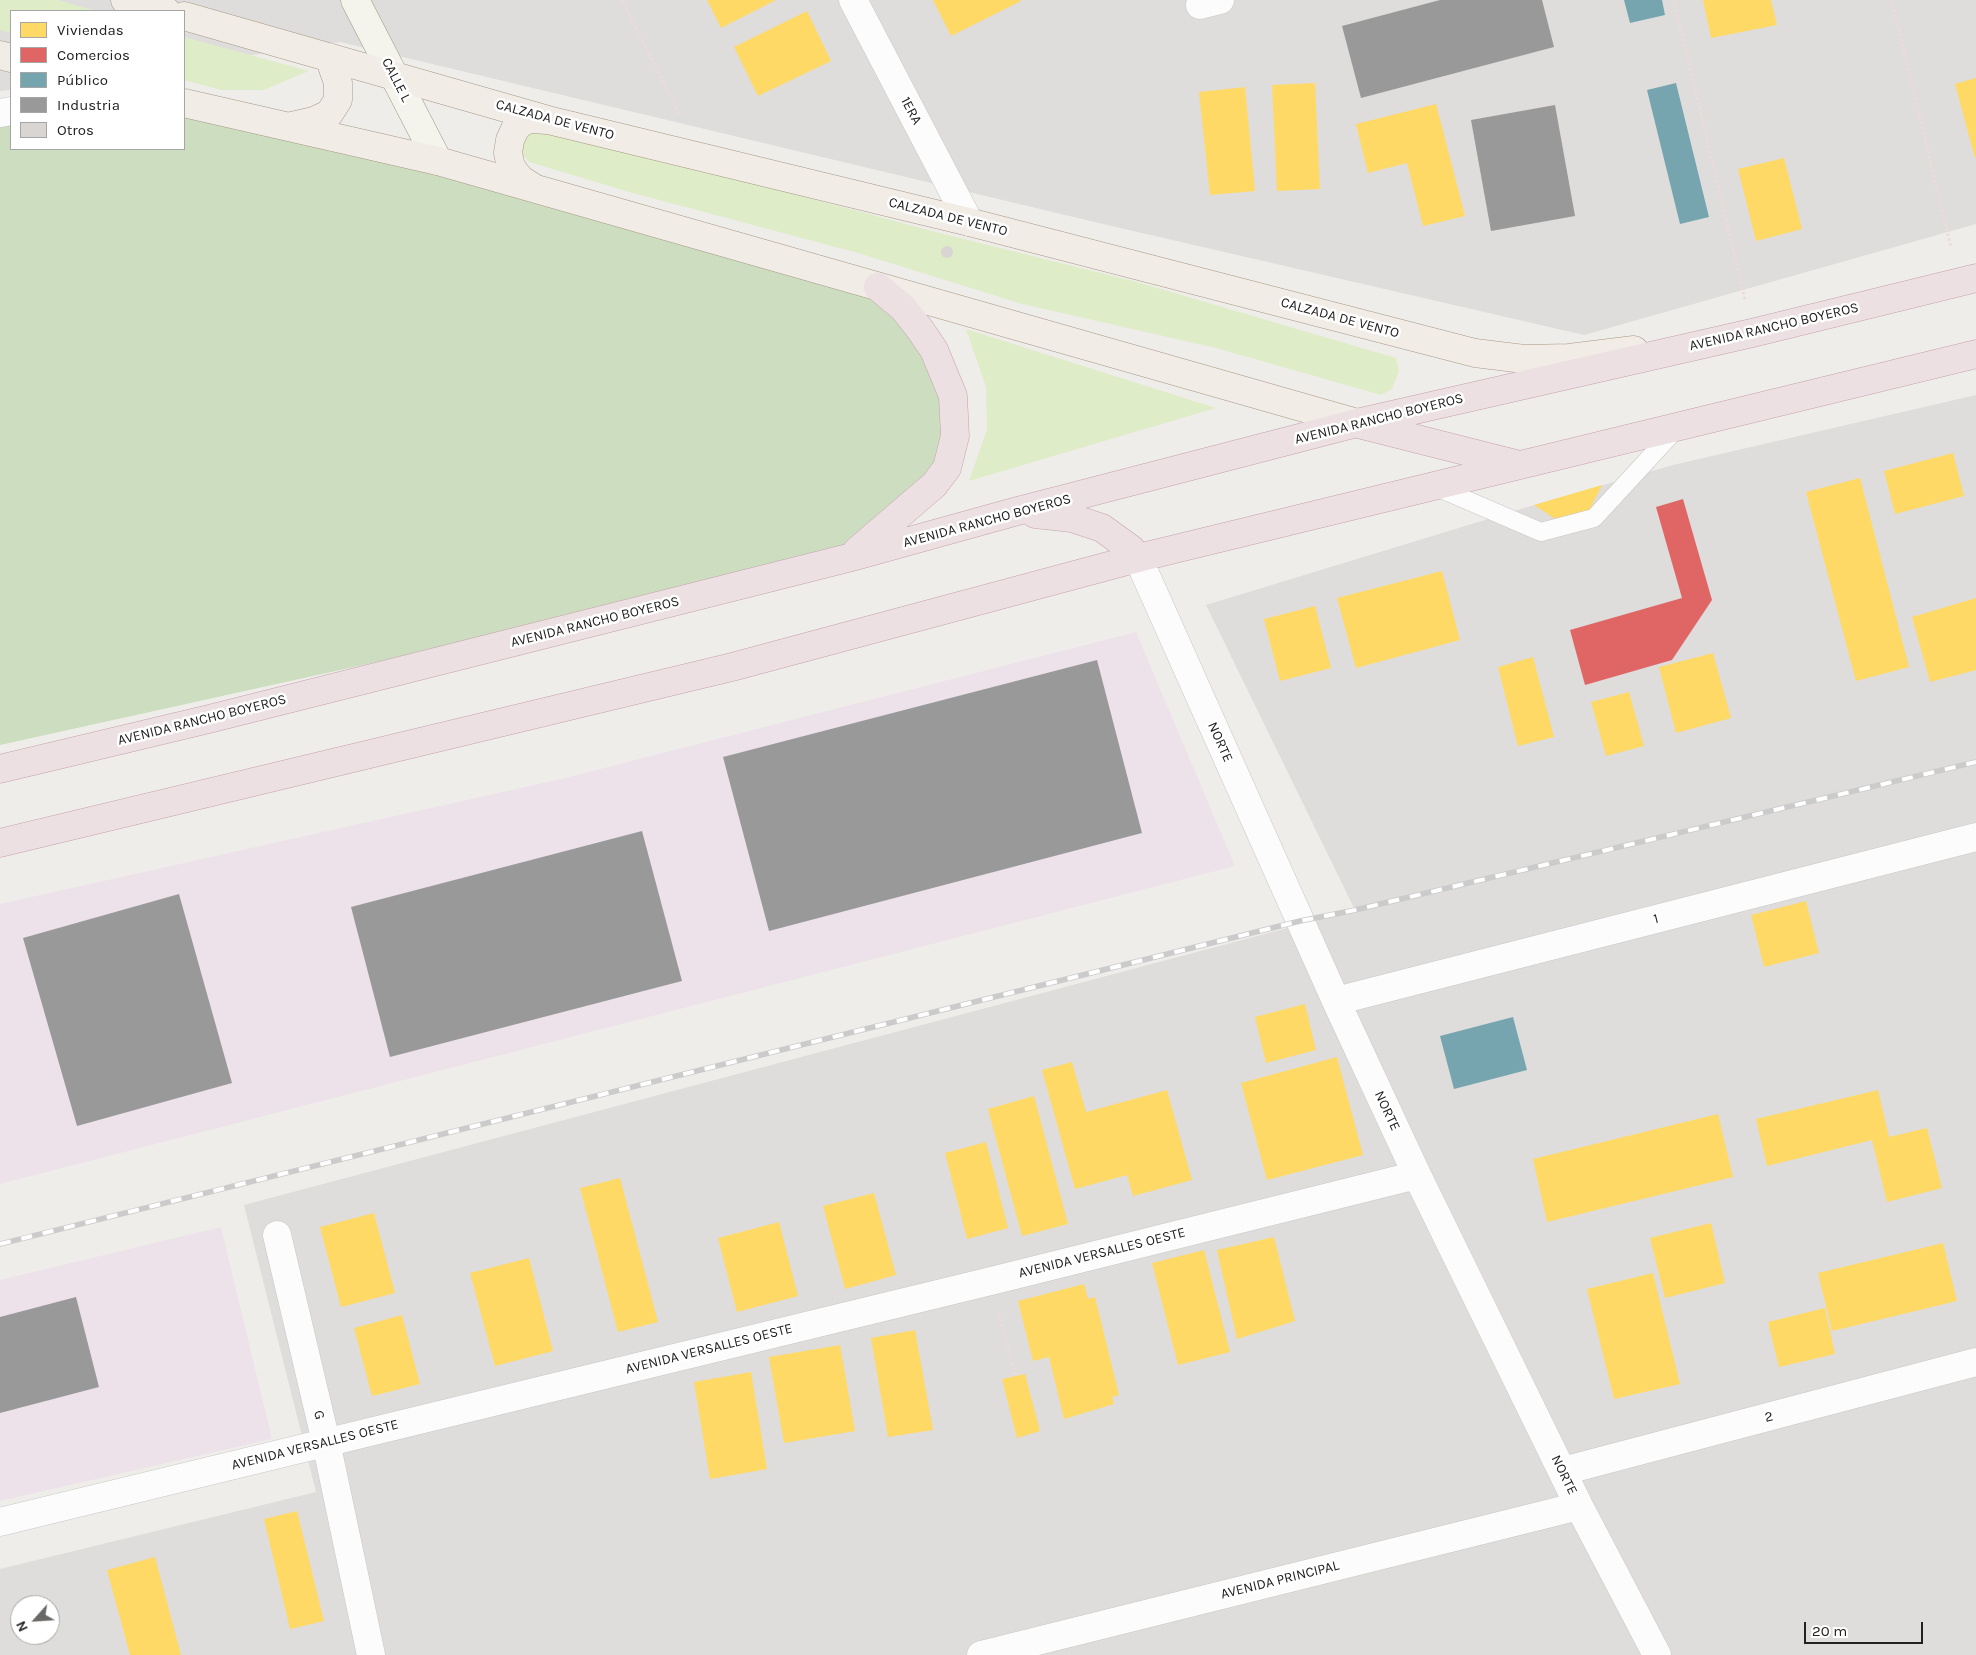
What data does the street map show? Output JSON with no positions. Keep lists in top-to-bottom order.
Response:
{
  "streets": {
    "highway": ["AVENIDA RANCHO BOYEROS"],
    "main road": ["CALZADA DE VENTO"],
    "street": [
      "CALLE L",
      "1ERA",
      "NORTE",
      "1",
      "AVENIDA VERSALLES OESTE",
      "G",
      "2",
      "AVENIDA PRINCIPAL"
    ]
  },
  "crossings": [
    ["CALLE L", "CALZADA DE VENTO"],
    ["1ERA", "CALZADA DE VENTO"],
    ["CALZADA DE VENTO", "AVENIDA RANCHO BOYEROS"],
    ["NORTE", "1"],
    ["NORTE", "AVENIDA VERSALLES OESTE"],
    ["NORTE", "2"],
    ["NORTE", "AVENIDA PRINCIPAL"],
    ["AVENIDA VERSALLES OESTE", "G"]
  ],
  "legend": [
    "Viviendas",
    "Comercios",
    "Público",
    "Industria",
    "Otros"
  ],
  "scale_bar": "20 m",
  "north": "bottom left"
}
